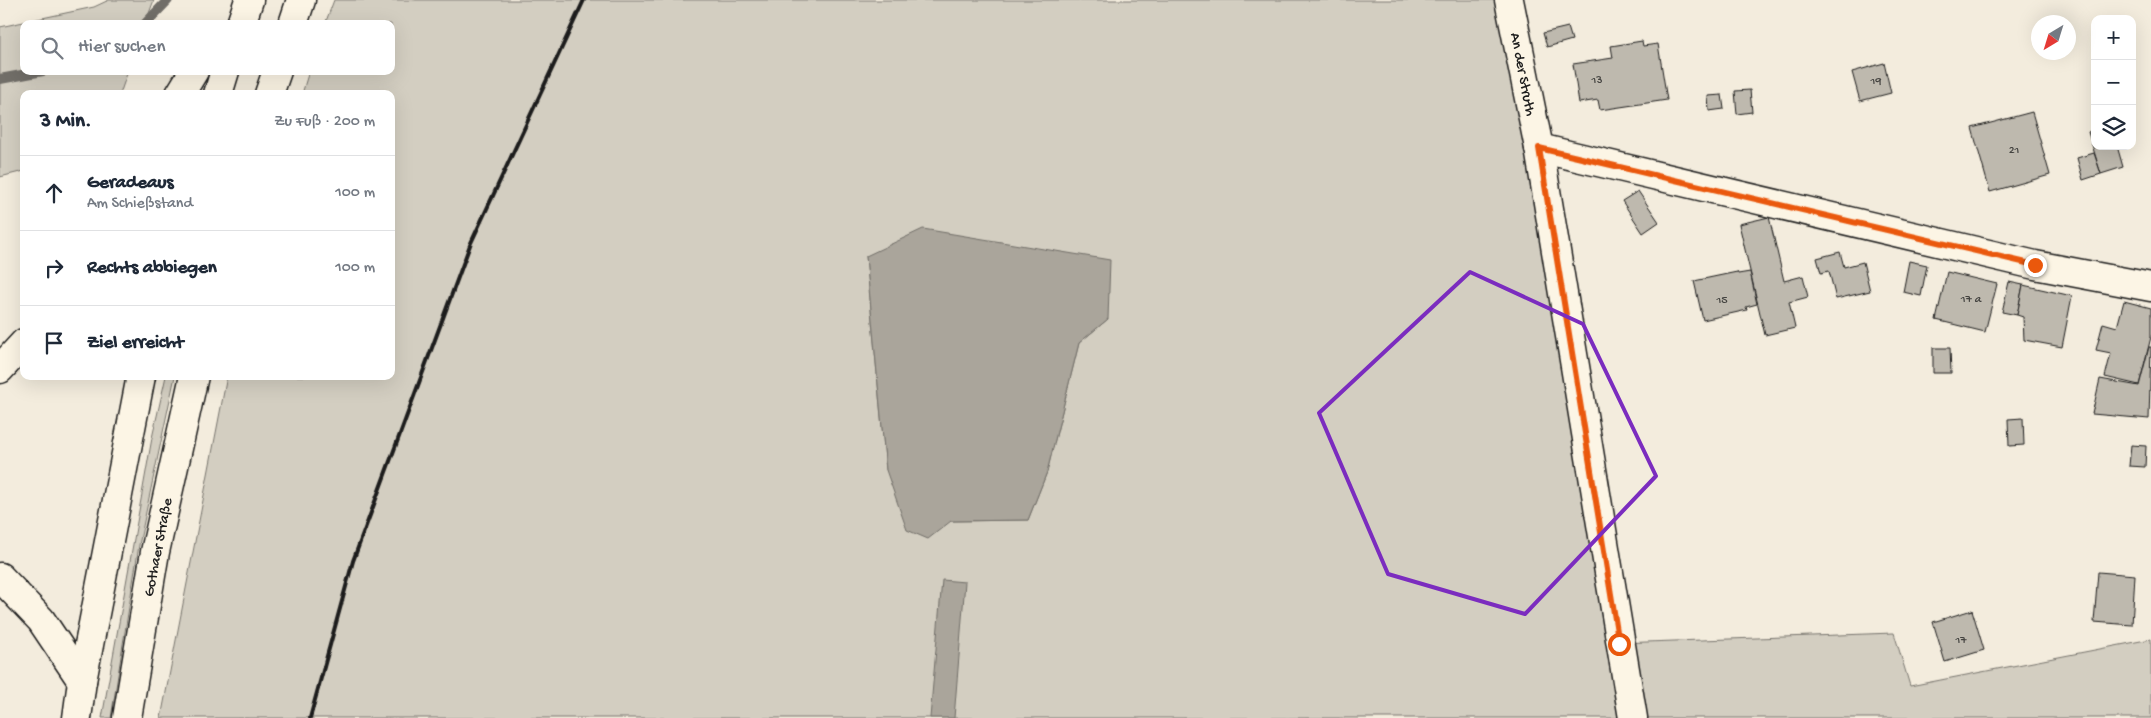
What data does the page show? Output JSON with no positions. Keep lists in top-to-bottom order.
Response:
{
  "streets": {
    "main road": ["An der Struth", "Gothaer Straße"]
  },
  "house_numbers": [
    "13",
    "19",
    "21",
    "17 a",
    "15",
    "17"
  ],
  "north": "bottom left",
  "page": {
    "map_buttons": ["+", "−"],
    "search": "Hier suchen",
    "heading": ["3 Min.", "Zu Fuß · 200 m"],
    "list": [
      ["Geradeaus", "Am Schießstand", "100 m"],
      ["Rechts abbiegen", "100 m"],
      "Ziel erreicht"
    ]
  }
}
